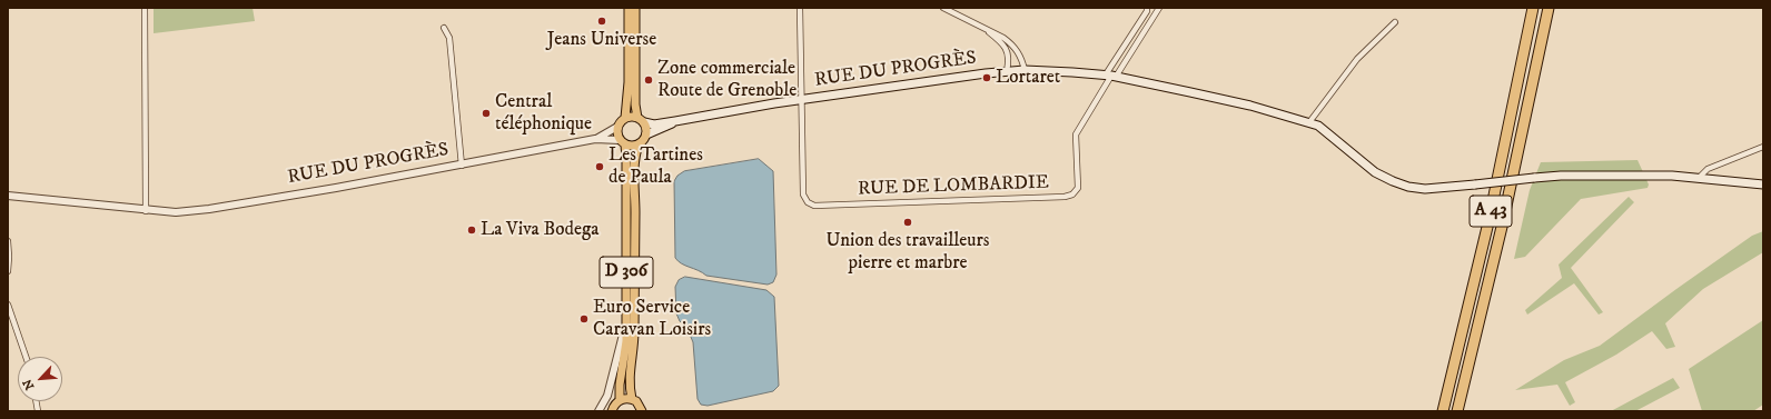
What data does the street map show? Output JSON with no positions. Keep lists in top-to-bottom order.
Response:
{
  "streets": {
    "highway": ["A 43"],
    "main road": ["RUE DU PROGRÈS", "D 306"],
    "street": ["RUE DE LOMBARDIE"]
  },
  "crossings": [
    ["RUE DU PROGRÈS", "RUE DE LOMBARDIE"],
    ["RUE DU PROGRÈS", "D 306"]
  ],
  "places": [
    "Jeans Universe",
    "Lortaret",
    "Zone commerciale Route de Grenoble",
    "Central téléphonique",
    "Les Tartines de Paula",
    "Union des travailleurs pierre et marbre",
    "La Viva Bodega",
    "Euro Service Caravan Loisirs"
  ],
  "north": "bottom left"
}
